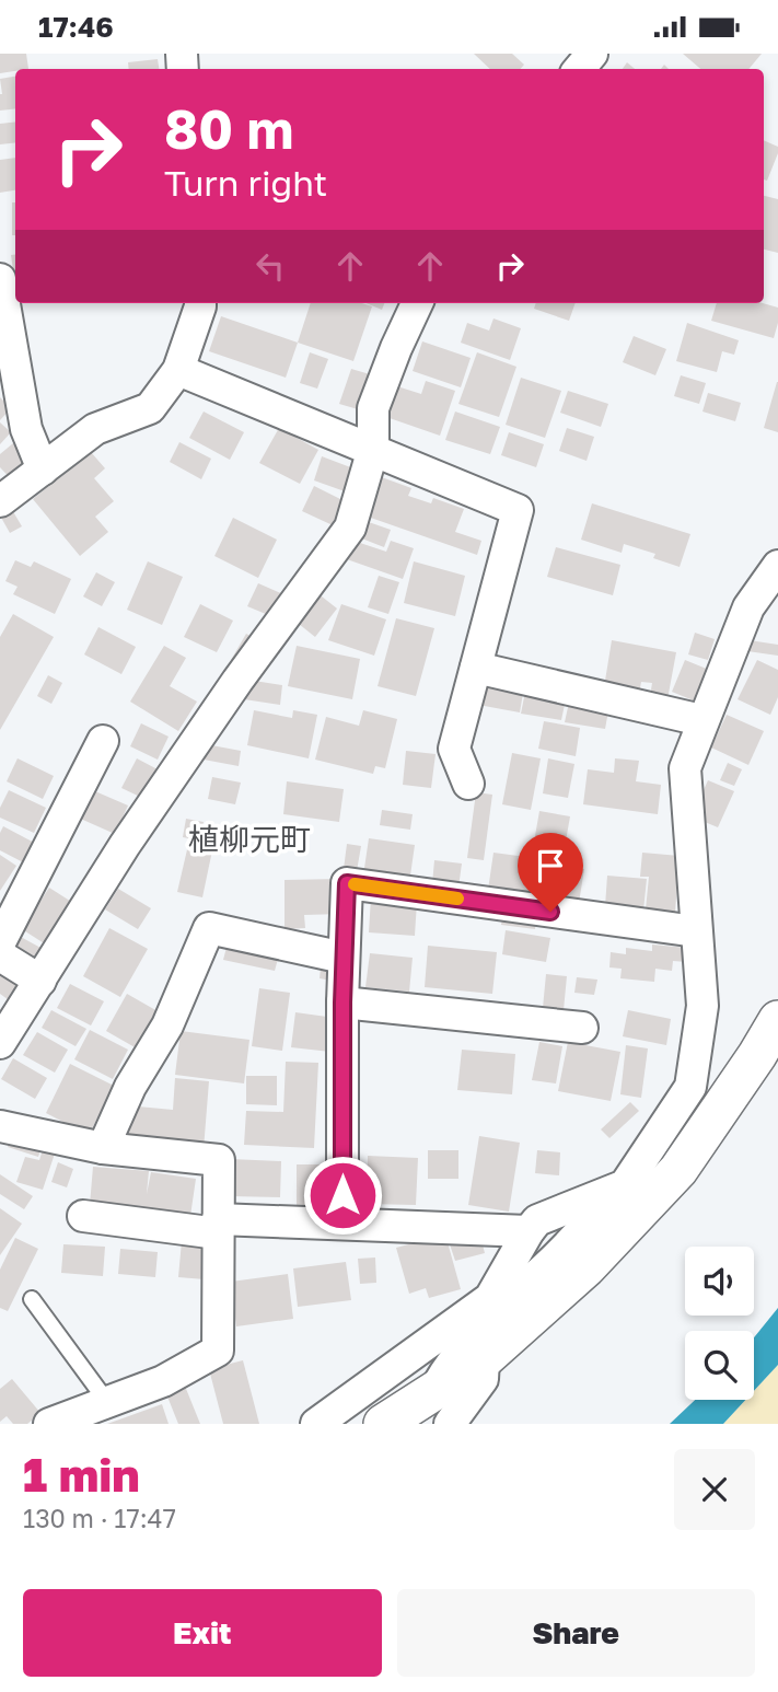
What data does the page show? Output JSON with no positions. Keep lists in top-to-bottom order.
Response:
{
  "districts": ["植柳元町"],
  "page": {
    "status": "17:46",
    "turn": ["80 m", "Turn right"],
    "heading": ["1 min", "130 m · 17:47"],
    "buttons": ["Exit", "Share"]
  }
}
